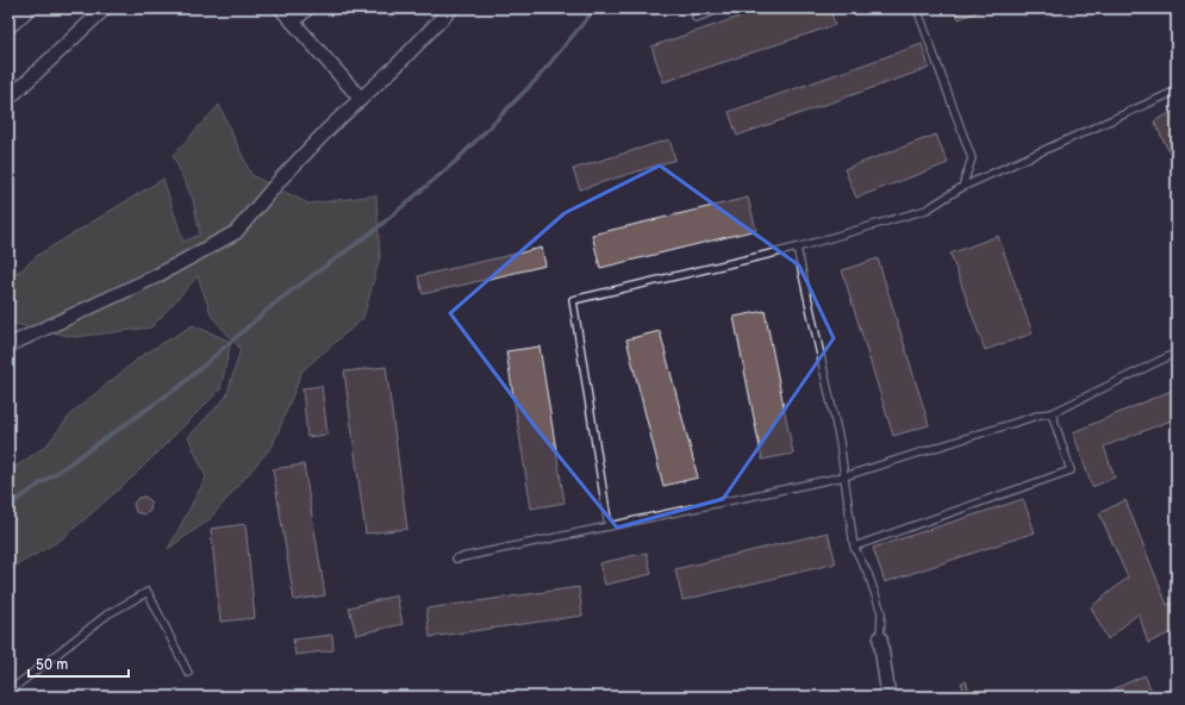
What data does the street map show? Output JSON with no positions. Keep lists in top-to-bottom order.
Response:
{
  "scale_bar": "50 m"
}
